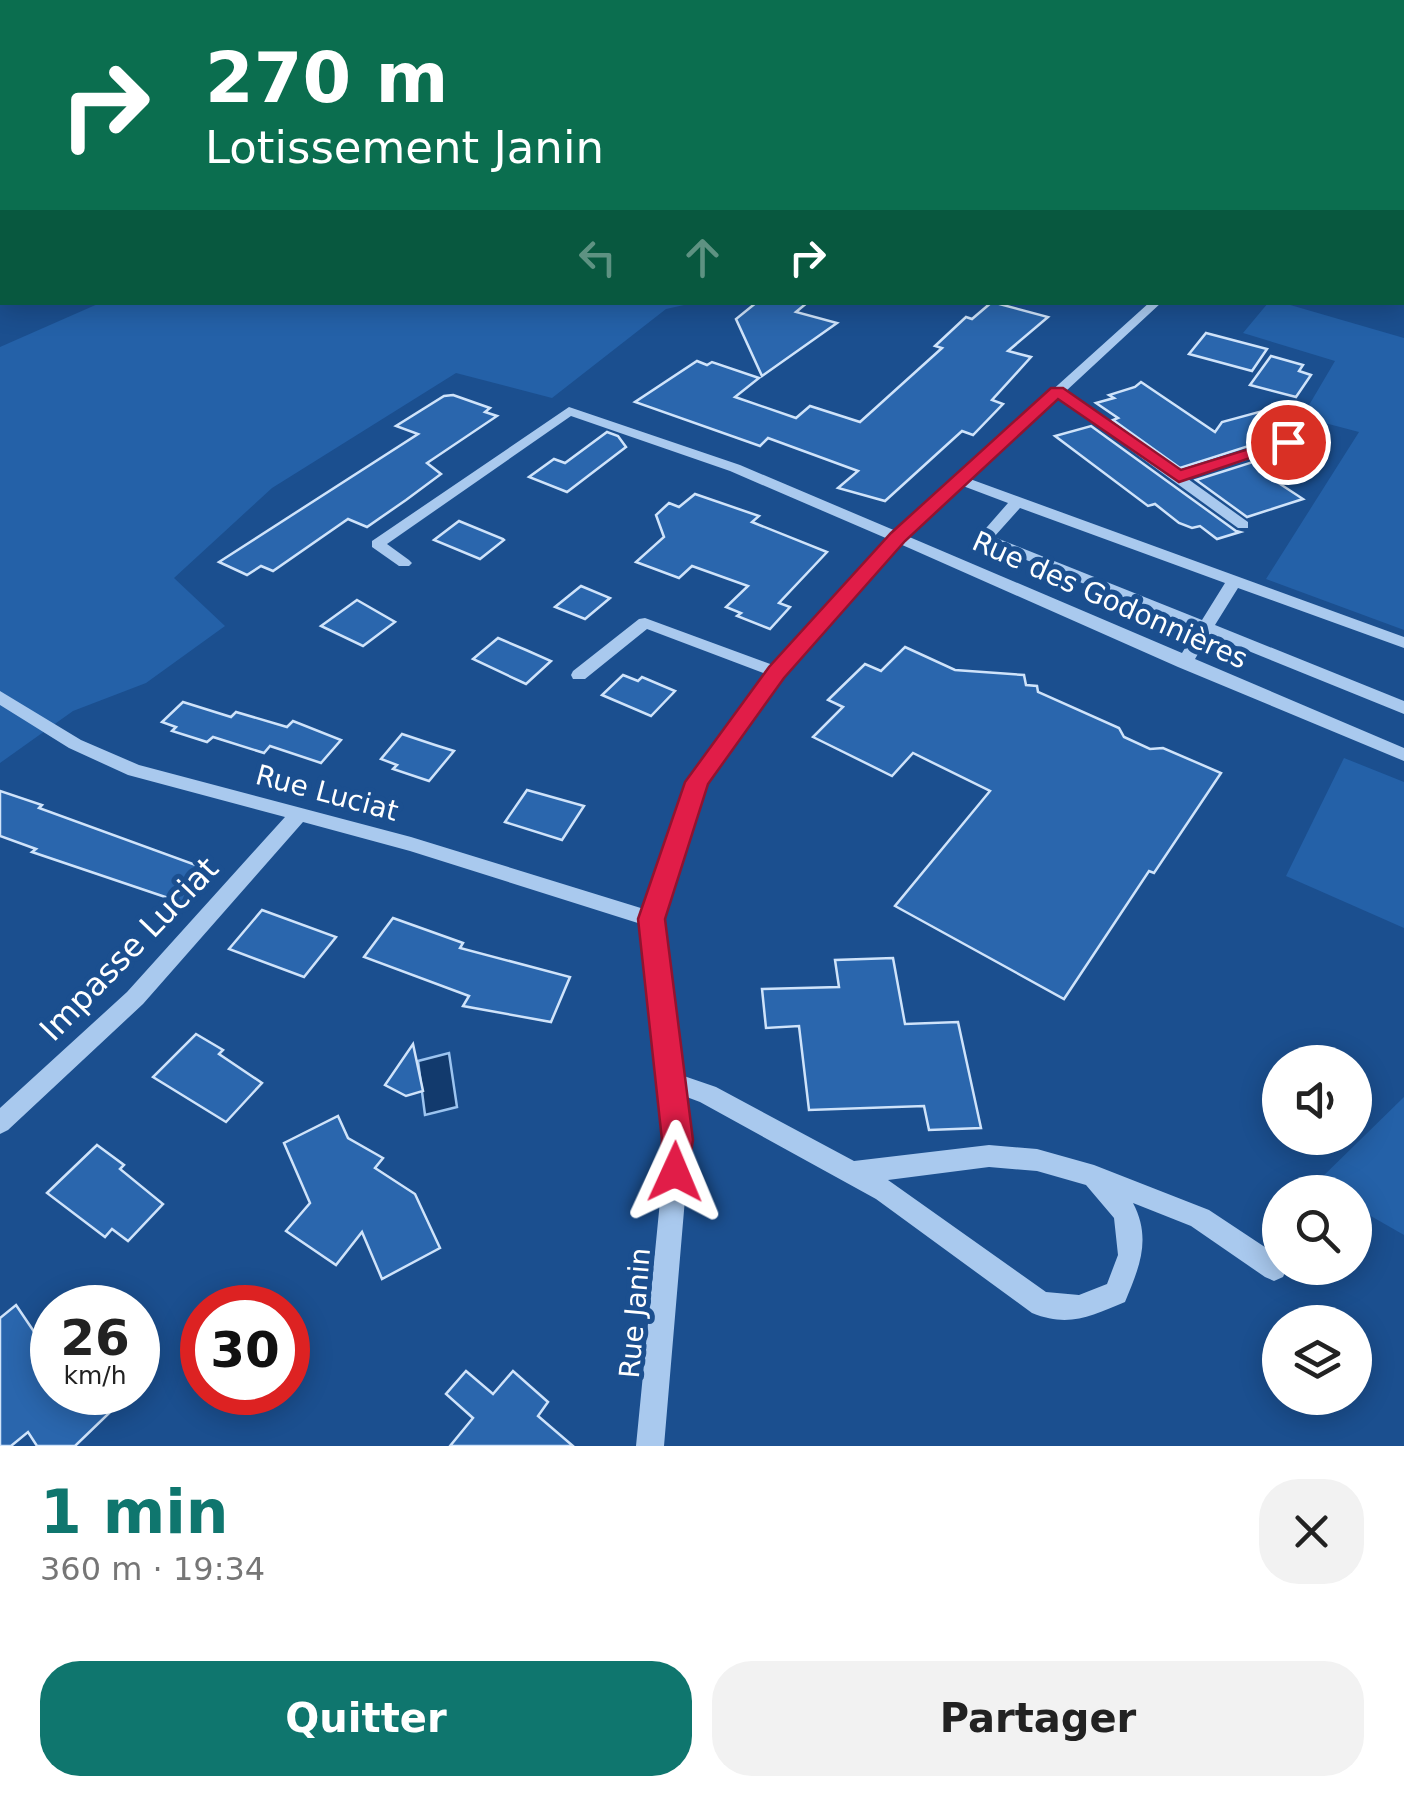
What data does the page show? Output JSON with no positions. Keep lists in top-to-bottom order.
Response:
{
  "streets": {
    "street": [
      "Rue des Godonnières",
      "Rue Luciat",
      "Impasse Luciat",
      "Rue Janin"
    ]
  },
  "crossings": [
    ["Rue des Godonnières", "Rue Janin"],
    ["Rue Luciat", "Impasse Luciat"],
    ["Rue Luciat", "Rue Janin"]
  ],
  "page": {
    "turn": ["270 m", "Lotissement Janin"],
    "speed": "26 km/h",
    "limit": "30",
    "heading": ["1 min", "360 m · 19:34"],
    "buttons": ["Quitter", "Partager"]
  }
}
